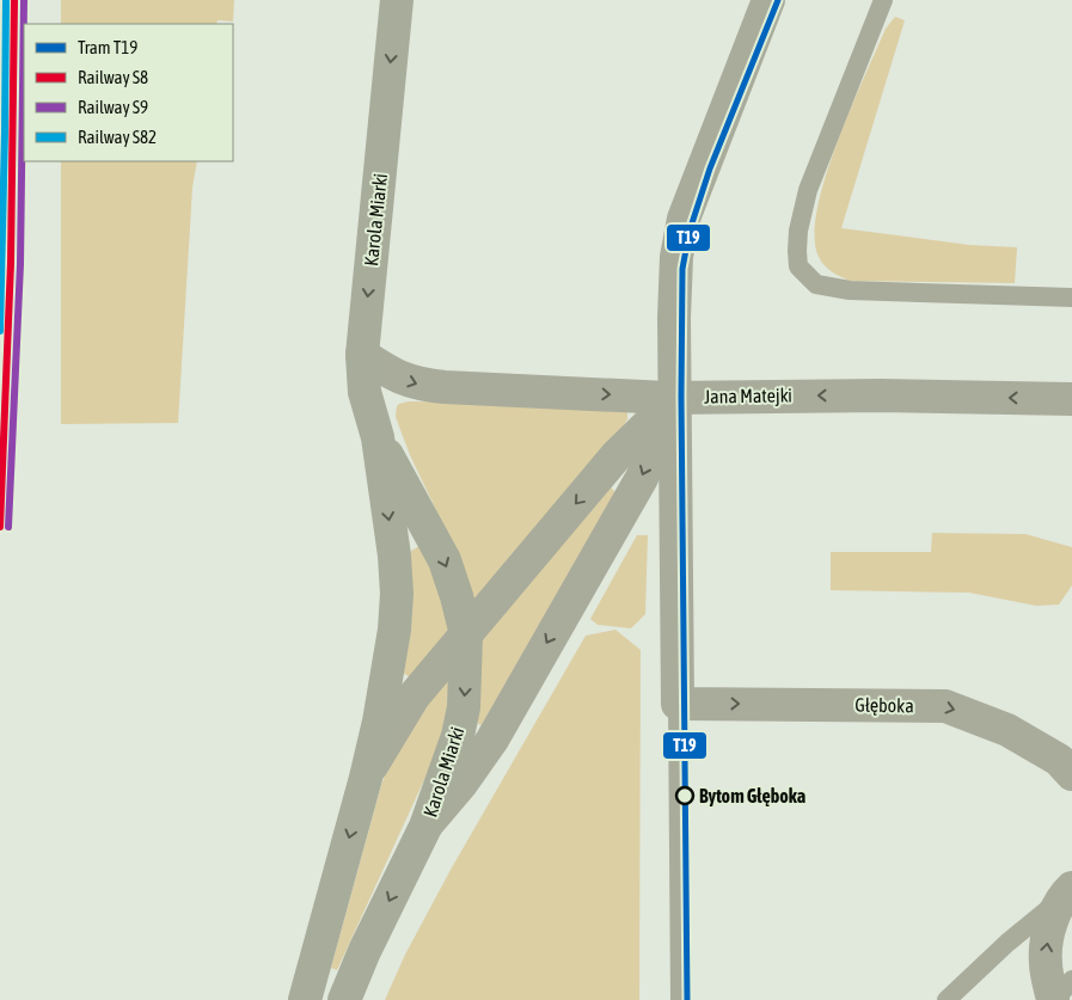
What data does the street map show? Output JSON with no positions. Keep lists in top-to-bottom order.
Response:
{
  "streets": {
    "main road": ["Karola Miarki"],
    "street": ["Jana Matejki", "Głęboka"]
  },
  "crossings": [
    ["Karola Miarki", "Jana Matejki"]
  ],
  "one_way": ["Karola Miarki", "Głęboka"],
  "places": ["Bytom Głęboka"],
  "lines": [
    "tram line T19",
    "rail line S8",
    "rail line S9",
    "rail line S82"
  ],
  "legend": [
    "Tram T19",
    "Railway S8",
    "Railway S9",
    "Railway S82"
  ]
}
